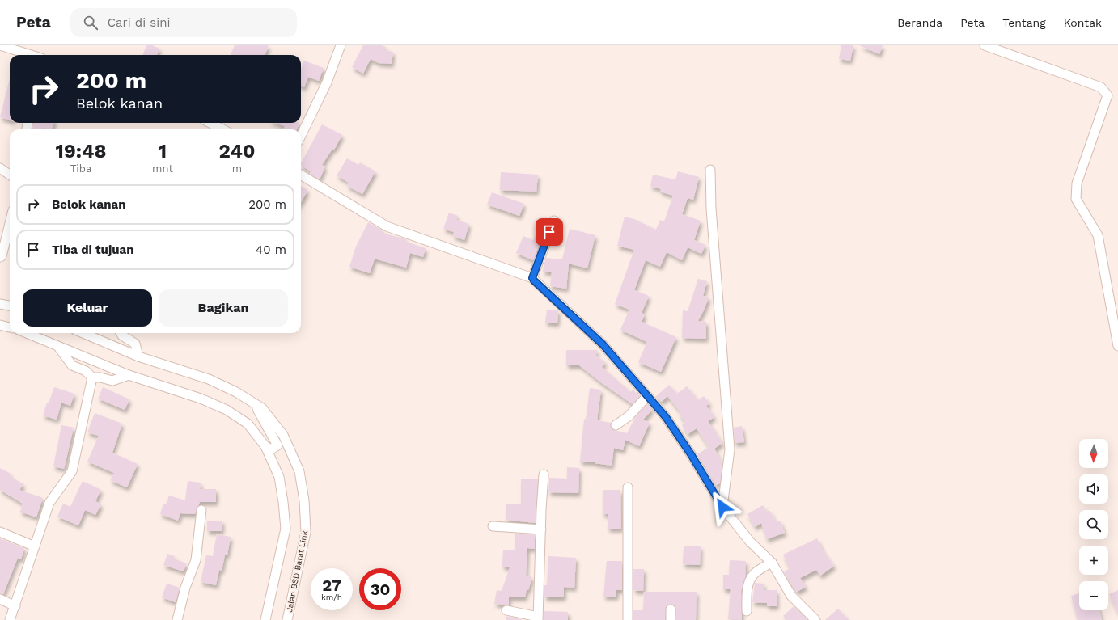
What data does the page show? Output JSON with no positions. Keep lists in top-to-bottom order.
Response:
{
  "streets": {
    "street": ["Jalan BSD Barat Link"]
  },
  "north": "bottom",
  "page": {
    "header": "Peta",
    "search": "Cari di sini",
    "nav": [
      "Beranda",
      "Peta",
      "Tentang",
      "Kontak"
    ],
    "turn": ["200 m", "Belok kanan"],
    "eta": [
      "19:48",
      "Tiba",
      "1",
      "mnt",
      "240",
      "m"
    ],
    "list": [
      {
        "name": "Belok kanan",
        "value": "200 m"
      },
      {
        "name": "Tiba di tujuan",
        "value": "40 m"
      }
    ],
    "buttons": ["Keluar", "Bagikan"],
    "map_buttons": ["+", "−"],
    "speed": "27 km/h",
    "limit": "30"
  }
}
